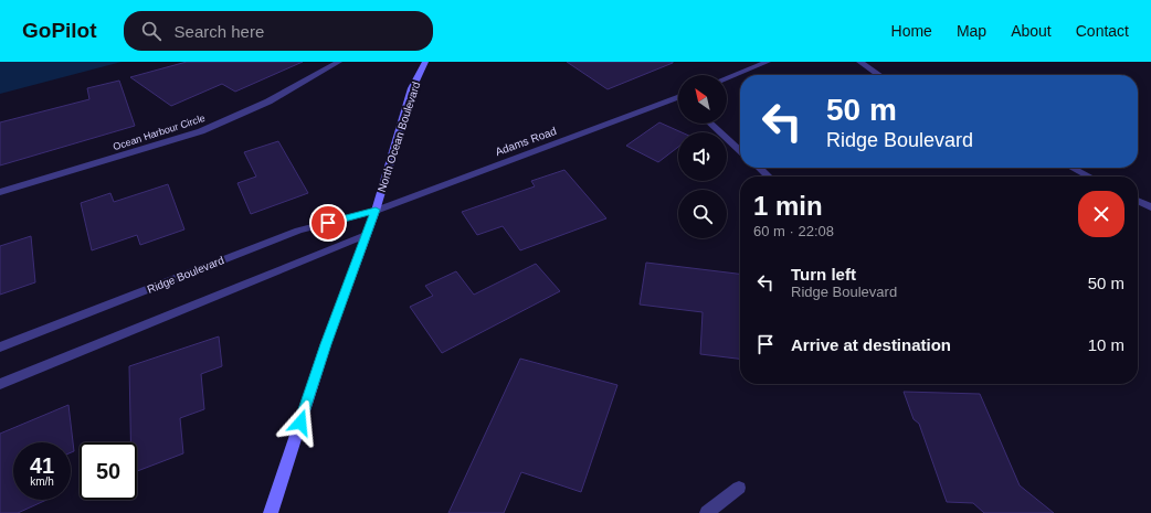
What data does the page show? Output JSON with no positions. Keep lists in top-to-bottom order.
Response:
{
  "streets": {
    "main road": ["North Ocean Boulevard"],
    "street": ["Ocean Harbour Circle", "Adams Road", "Ridge Boulevard"]
  },
  "crossings": [
    ["North Ocean Boulevard", "Adams Road"],
    ["North Ocean Boulevard", "Ridge Boulevard"],
    ["Adams Road", "Ridge Boulevard"]
  ],
  "north": "top left",
  "page": {
    "header": "GoPilot",
    "search": "Search here",
    "nav": [
      "Home",
      "Map",
      "About",
      "Contact"
    ],
    "turn": ["50 m", "Ridge Boulevard"],
    "heading": ["1 min", "60 m · 22:08"],
    "list": [
      {
        "name": "Turn left",
        "note": "Ridge Boulevard",
        "value": "50 m"
      },
      {
        "name": "Arrive at destination",
        "value": "10 m"
      }
    ],
    "speed": "41 km/h",
    "limit": "50"
  }
}
